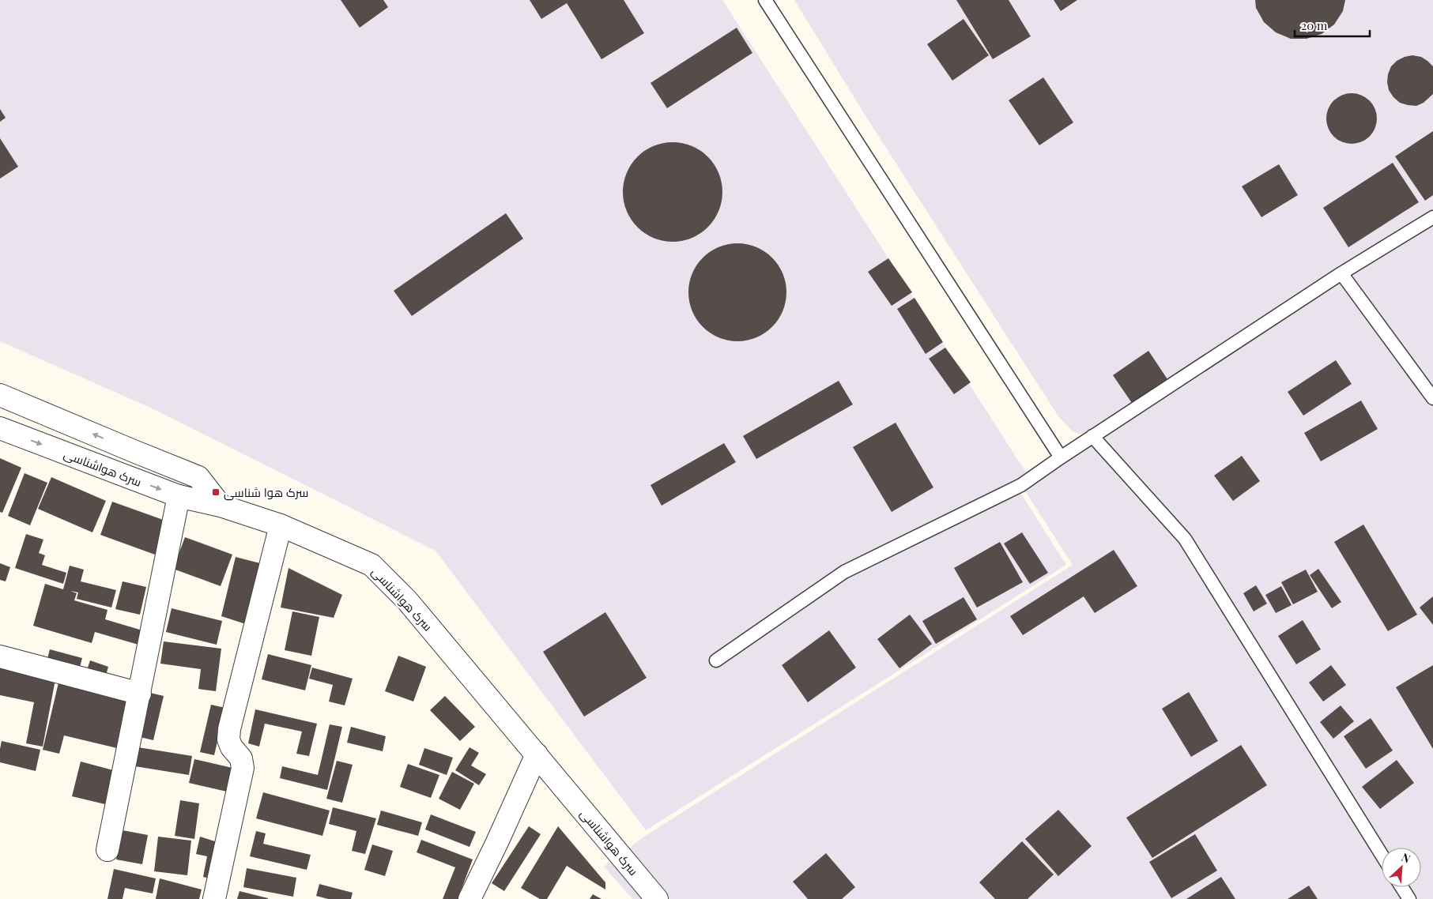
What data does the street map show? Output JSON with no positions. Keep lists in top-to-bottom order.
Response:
{
  "streets": {
    "street": ["سرک هواشناسی"]
  },
  "places": {
    "transit": ["سرک هوا شناسی"]
  },
  "scale_bar": "20 m",
  "north": "top right"
}
